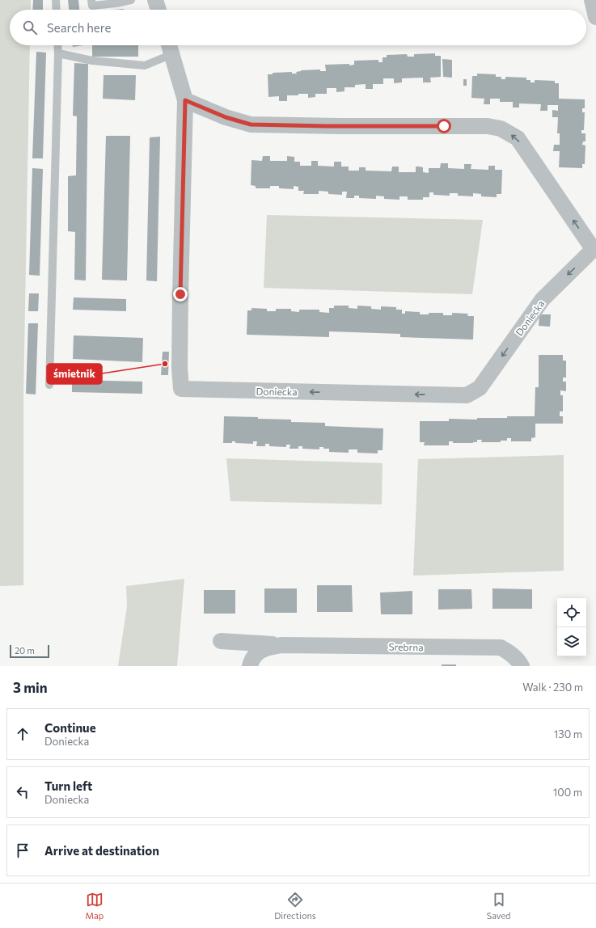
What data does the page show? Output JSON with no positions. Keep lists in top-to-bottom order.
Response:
{
  "streets": {
    "street": ["Doniecka", "Srebrna"]
  },
  "places": ["śmietnik"],
  "scale_bar": "20 m",
  "page": {
    "search": "Search here",
    "scale": "20 m",
    "heading": ["3 min", "Walk · 230 m"],
    "list": [
      ["Continue", "Doniecka", "130 m"],
      ["Turn left", "Doniecka", "100 m"],
      "Arrive at destination"
    ],
    "nav": ["Map", "Directions", "Saved"]
  }
}
